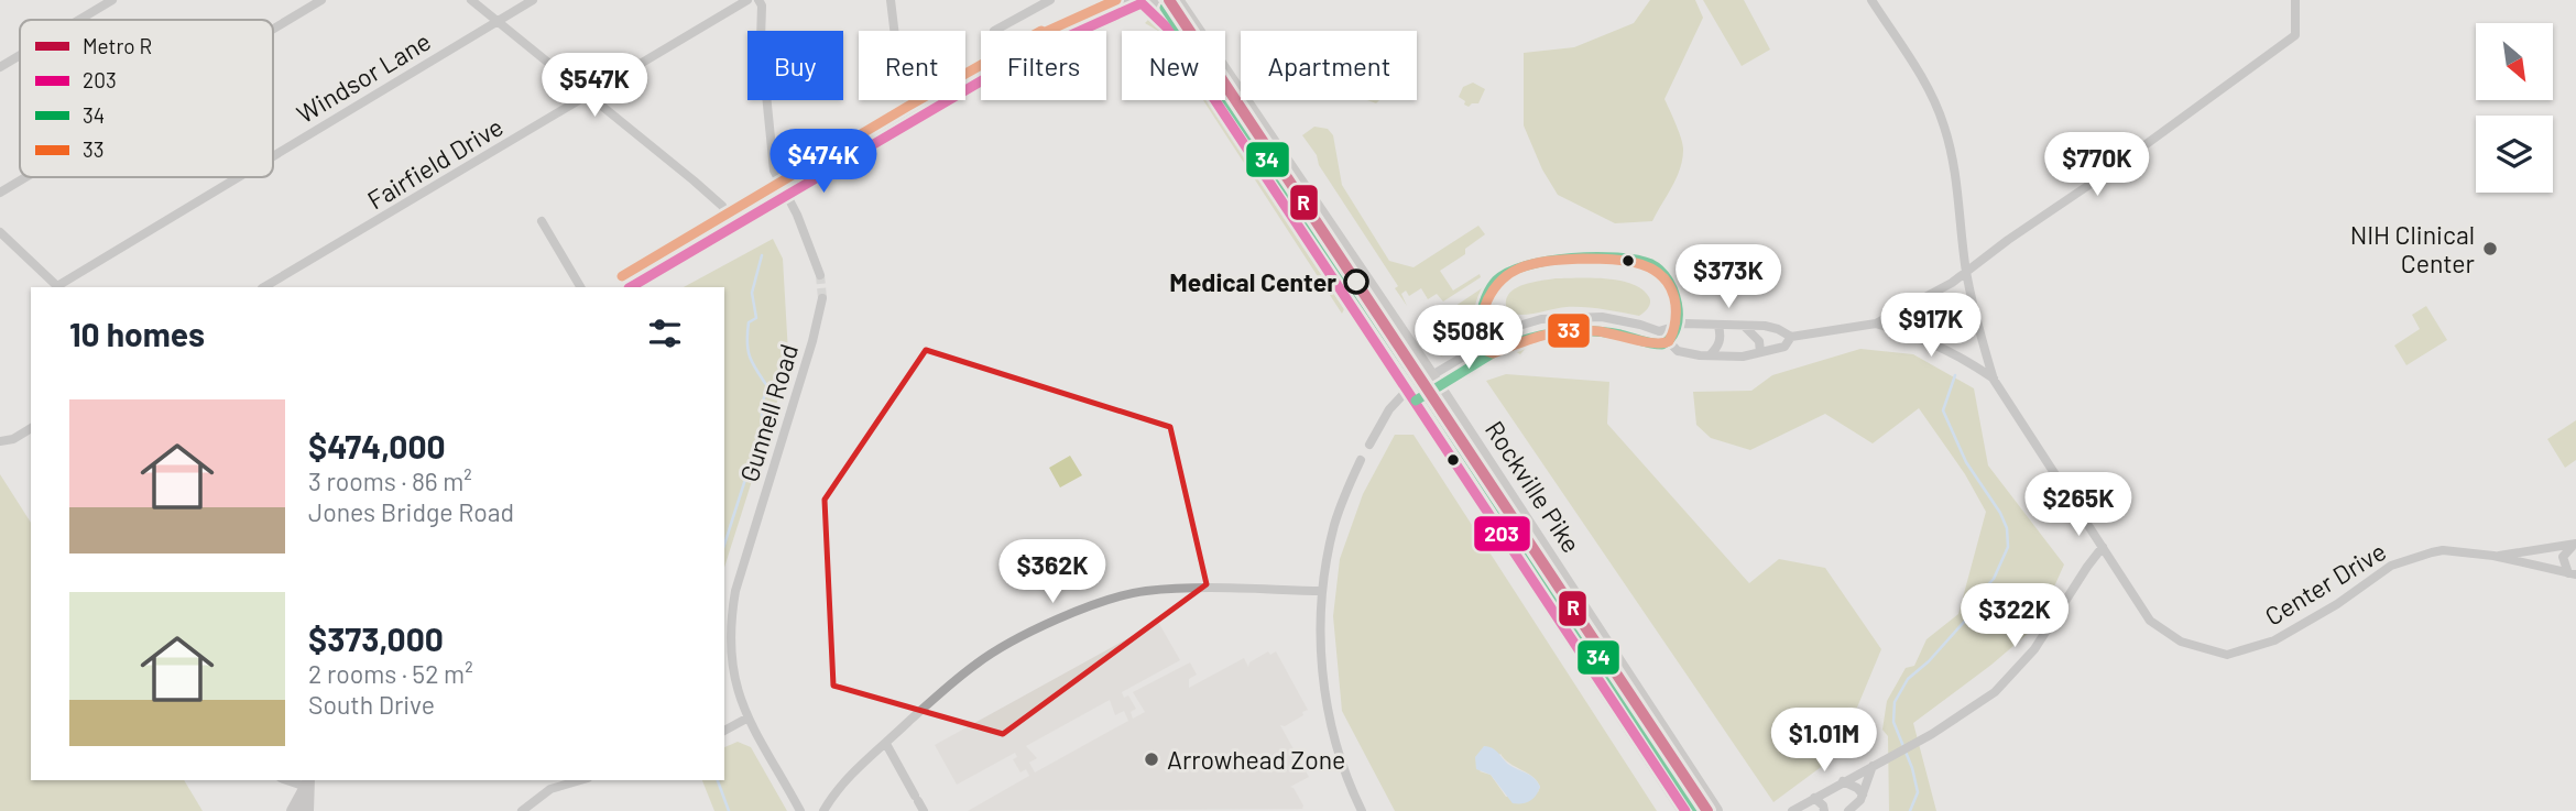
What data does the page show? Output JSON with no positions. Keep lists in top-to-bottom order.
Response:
{
  "streets": {
    "main road": ["Rockville Pike"],
    "street": [
      "Windsor Lane",
      "Fairfield Drive",
      "Gunnell Road",
      "Center Drive"
    ]
  },
  "places": ["NIH Clinical Center", "Medical Center", "Arrowhead Zone"],
  "lines": [
    "metro line R",
    "transit line 33",
    "transit line 203",
    "transit line 34"
  ],
  "legend": [
    "Metro R",
    "203",
    "34",
    "33"
  ],
  "north": "bottom right",
  "page": {
    "chip": [
      "Buy",
      "Rent",
      "Filters",
      "New",
      "Apartment"
    ],
    "price": [
      "$547K",
      "$474K",
      "$770K",
      "$373K",
      "$917K",
      "$508K",
      "$265K",
      "$362K",
      "$322K",
      "$1.01M"
    ],
    "heading": "10 homes",
    "list": [
      {
        "name": "$474,000",
        "note": "3 rooms · 86 m² · Jones Bridge Road"
      },
      {
        "name": "$373,000",
        "note": "2 rooms · 52 m² · South Drive"
      }
    ]
  }
}
